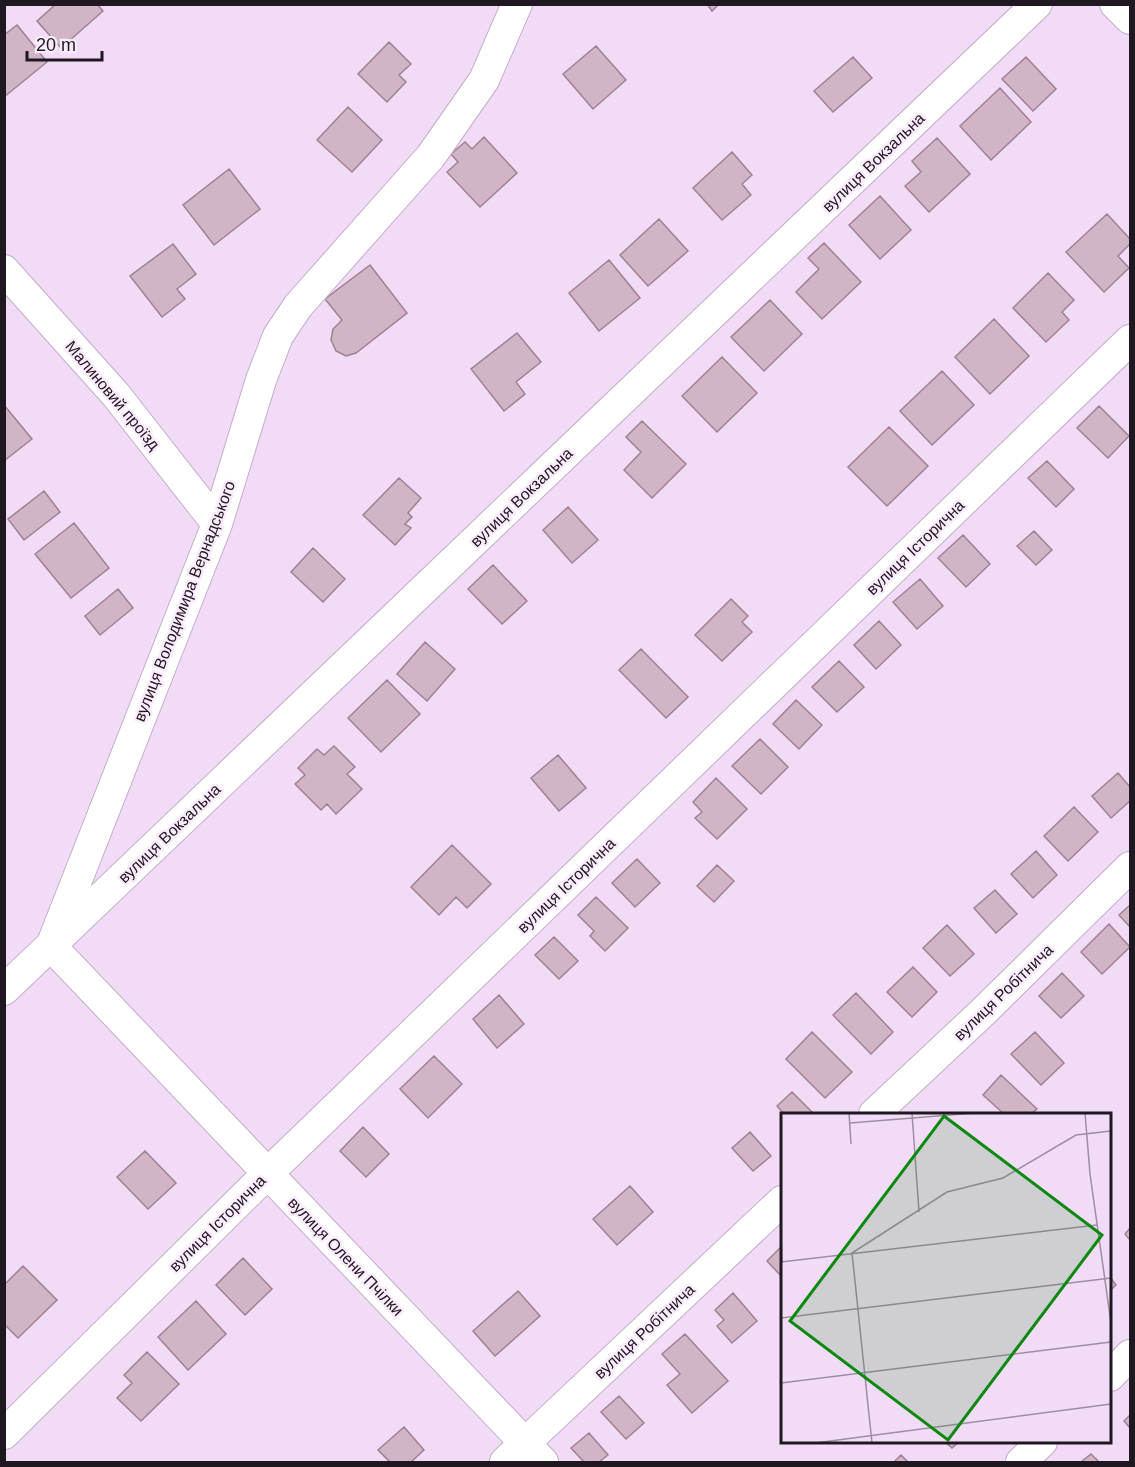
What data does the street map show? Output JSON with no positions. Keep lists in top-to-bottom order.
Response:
{
  "streets": {
    "street": [
      "вулиця Вокзальна",
      "Малиновий проїзд",
      "вулиця Історична",
      "вулиця Володимира Вернадського",
      "вулиця Робітнича",
      "вулиця Олени Пчілки"
    ]
  },
  "crossings": [
    ["вулиця Вокзальна", "вулиця Володимира Вернадського"],
    ["вулиця Вокзальна", "вулиця Олени Пчілки"],
    ["Малиновий проїзд", "вулиця Володимира Вернадського"],
    ["вулиця Історична", "вулиця Олени Пчілки"],
    ["вулиця Володимира Вернадського", "вулиця Олени Пчілки"],
    ["вулиця Робітнича", "вулиця Олени Пчілки"]
  ],
  "scale_bar": "20 m"
}
